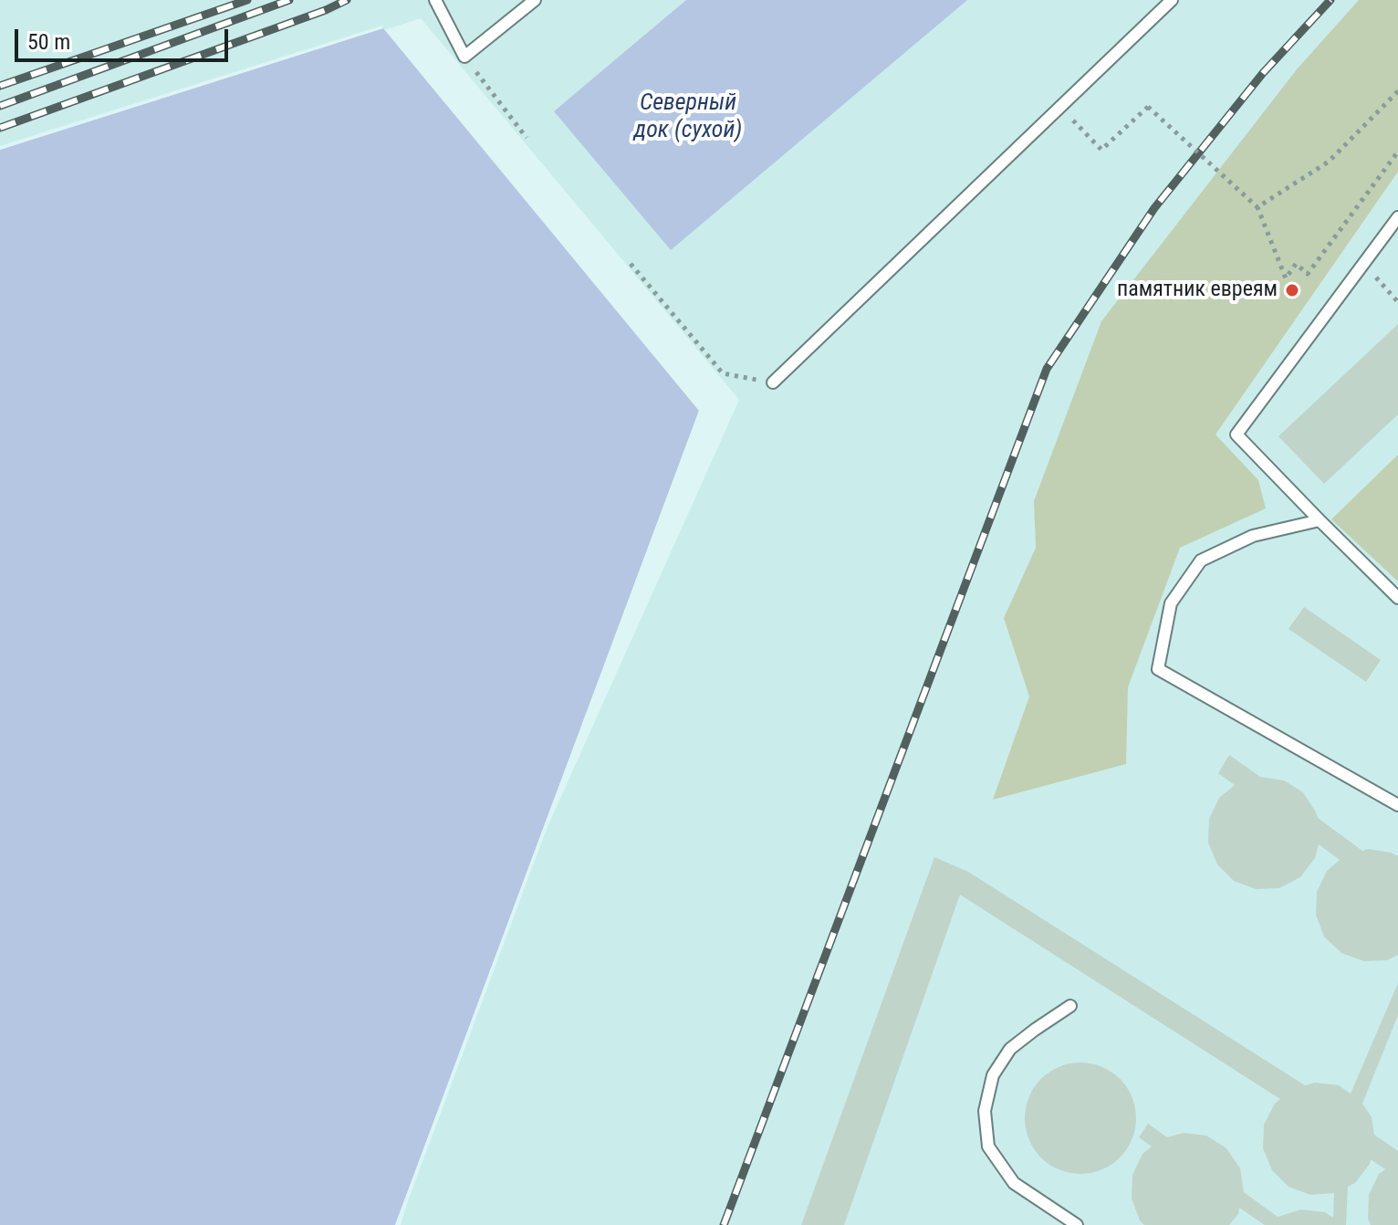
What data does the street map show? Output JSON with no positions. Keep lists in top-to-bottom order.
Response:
{
  "water": ["Северный док (сухой)"],
  "places": ["памятник евреям"],
  "scale_bar": "50 m"
}
